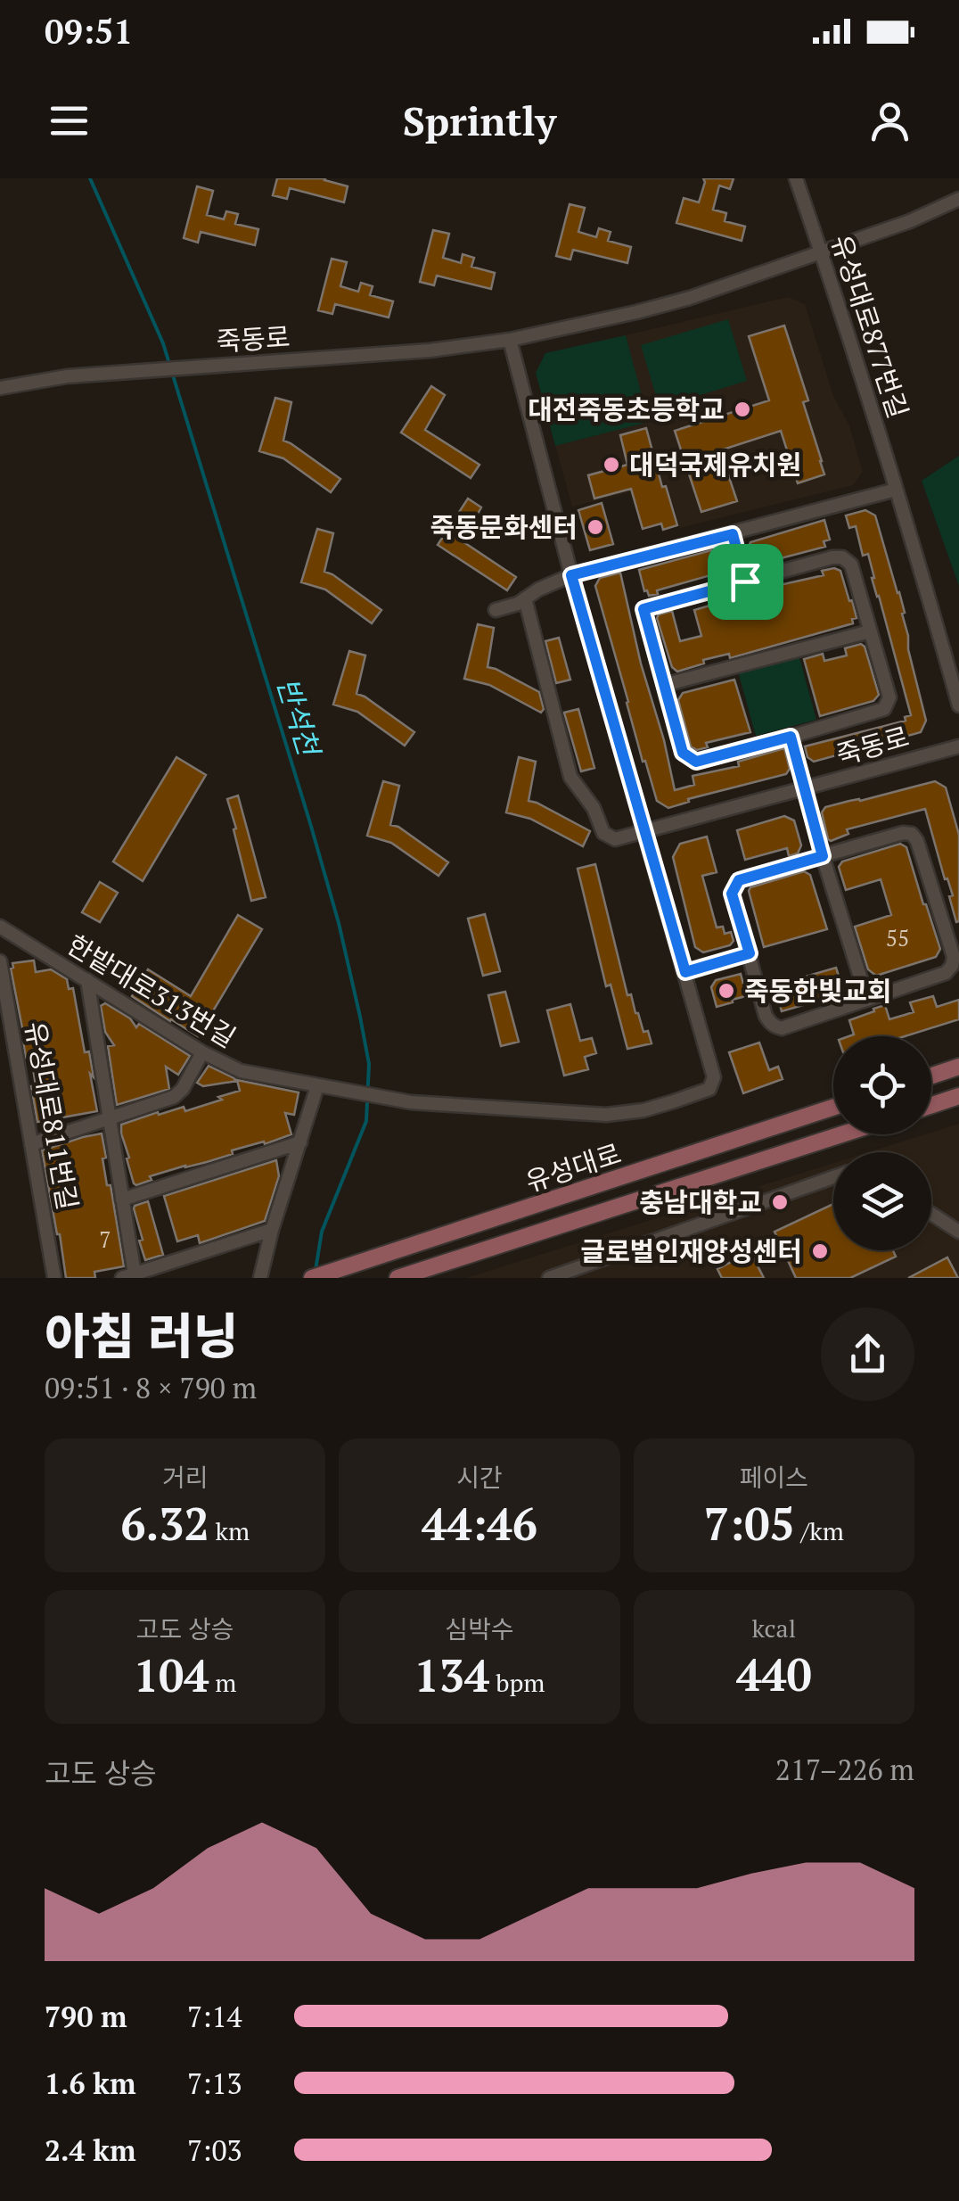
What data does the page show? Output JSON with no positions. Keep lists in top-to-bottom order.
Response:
{
  "streets": {
    "main road": ["유성대로"],
    "street": [
      "유성대로877번길",
      "죽동로",
      "한밭대로313번길",
      "유성대로811번길"
    ]
  },
  "crossings": [
    ["유성대로877번길", "죽동로"]
  ],
  "water": ["반석천"],
  "places": [
    "대전죽동초등학교",
    "대덕국제유치원",
    "죽동문화센터",
    "죽동한빛교회",
    "충남대학교",
    "글로벌인재양성센터"
  ],
  "house_numbers": ["55", "7"],
  "page": {
    "status": "09:51",
    "header": "Sprintly",
    "heading": ["아침 러닝", "09:51 · 8 × 790 m"],
    "stats": [
      ["거리", "6.32 km"],
      ["시간", "44:46"],
      ["페이스", "7:05 /km"],
      ["고도 상승", "104 m"],
      ["심박수", "134 bpm"],
      ["kcal", "440"]
    ],
    "chart": ["고도 상승", "217–226 m"],
    "list": [
      {
        "name": "790 m",
        "note": "7:14"
      },
      {
        "name": "1.6 km",
        "note": "7:13"
      },
      {
        "name": "2.4 km",
        "note": "7:03"
      }
    ]
  }
}
